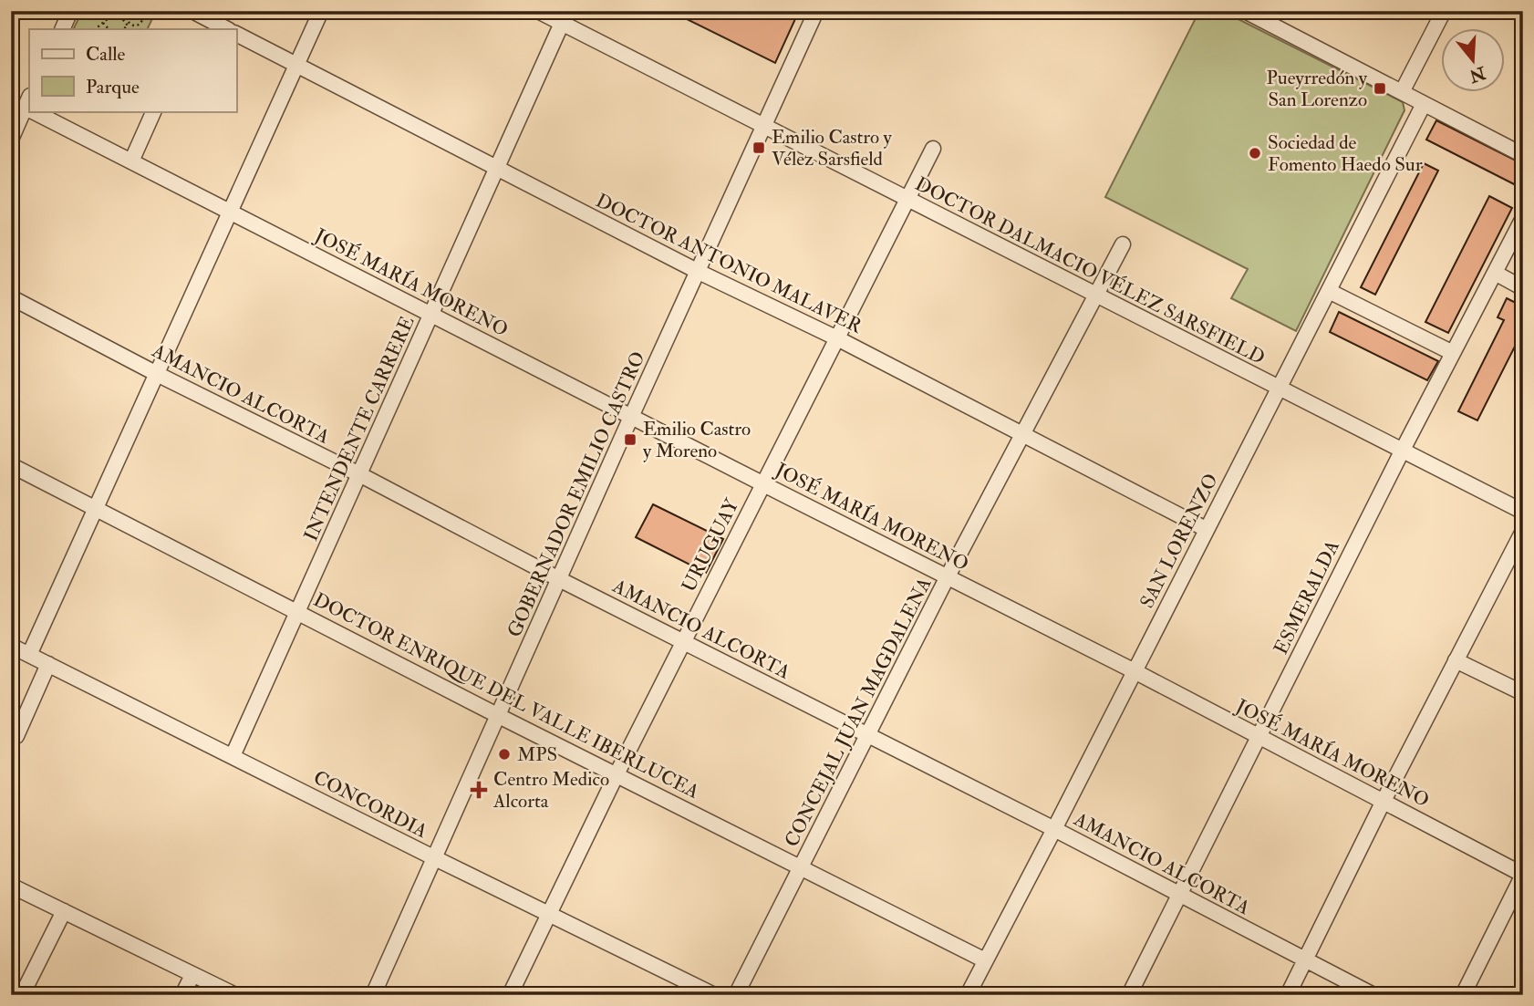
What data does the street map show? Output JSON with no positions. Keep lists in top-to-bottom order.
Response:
{
  "streets": {
    "street": [
      "DOCTOR ANTONIO MALAVER",
      "DOCTOR DALMACIO VÉLEZ SARSFIELD",
      "JOSÉ MARÍA MORENO",
      "AMANCIO ALCORTA",
      "INTENDENTE CARRERE",
      "GOBERNADOR EMILIO CASTRO",
      "SAN LORENZO",
      "URUGUAY",
      "ESMERALDA",
      "DOCTOR ENRIQUE DEL VALLE IBERLUCEA",
      "CONCEJAL JUAN MAGDALENA",
      "CONCORDIA"
    ]
  },
  "crossings": [
    ["DOCTOR ANTONIO MALAVER", "INTENDENTE CARRERE"],
    ["DOCTOR ANTONIO MALAVER", "GOBERNADOR EMILIO CASTRO"],
    ["DOCTOR ANTONIO MALAVER", "SAN LORENZO"],
    ["DOCTOR ANTONIO MALAVER", "URUGUAY"],
    ["DOCTOR ANTONIO MALAVER", "CONCEJAL JUAN MAGDALENA"],
    ["DOCTOR DALMACIO VÉLEZ SARSFIELD", "INTENDENTE CARRERE"],
    ["DOCTOR DALMACIO VÉLEZ SARSFIELD", "GOBERNADOR EMILIO CASTRO"],
    ["DOCTOR DALMACIO VÉLEZ SARSFIELD", "SAN LORENZO"],
    ["DOCTOR DALMACIO VÉLEZ SARSFIELD", "URUGUAY"],
    ["DOCTOR DALMACIO VÉLEZ SARSFIELD", "ESMERALDA"],
    ["DOCTOR DALMACIO VÉLEZ SARSFIELD", "CONCEJAL JUAN MAGDALENA"],
    ["JOSÉ MARÍA MORENO", "INTENDENTE CARRERE"],
    ["JOSÉ MARÍA MORENO", "GOBERNADOR EMILIO CASTRO"],
    ["JOSÉ MARÍA MORENO", "SAN LORENZO"],
    ["JOSÉ MARÍA MORENO", "URUGUAY"],
    ["JOSÉ MARÍA MORENO", "ESMERALDA"],
    ["JOSÉ MARÍA MORENO", "CONCEJAL JUAN MAGDALENA"],
    ["AMANCIO ALCORTA", "INTENDENTE CARRERE"],
    ["AMANCIO ALCORTA", "GOBERNADOR EMILIO CASTRO"],
    ["AMANCIO ALCORTA", "SAN LORENZO"],
    ["AMANCIO ALCORTA", "URUGUAY"],
    ["AMANCIO ALCORTA", "ESMERALDA"],
    ["AMANCIO ALCORTA", "CONCEJAL JUAN MAGDALENA"],
    ["INTENDENTE CARRERE", "DOCTOR ENRIQUE DEL VALLE IBERLUCEA"],
    ["INTENDENTE CARRERE", "CONCORDIA"],
    ["GOBERNADOR EMILIO CASTRO", "DOCTOR ENRIQUE DEL VALLE IBERLUCEA"],
    ["GOBERNADOR EMILIO CASTRO", "CONCORDIA"],
    ["SAN LORENZO", "DOCTOR ENRIQUE DEL VALLE IBERLUCEA"],
    ["URUGUAY", "DOCTOR ENRIQUE DEL VALLE IBERLUCEA"],
    ["URUGUAY", "CONCORDIA"],
    ["DOCTOR ENRIQUE DEL VALLE IBERLUCEA", "CONCEJAL JUAN MAGDALENA"]
  ],
  "places": {
    "transit": ["Pueyrredón y San Lorenzo", "Emilio Castro y Vélez Sarsfield", "Emilio Castro y Moreno"],
    "other": ["Sociedad de Fomento Haedo Sur", "MPS"],
    "health": ["Centro Medico Alcorta"]
  },
  "legend": ["Calle", "Parque"],
  "north": "bottom"
}
